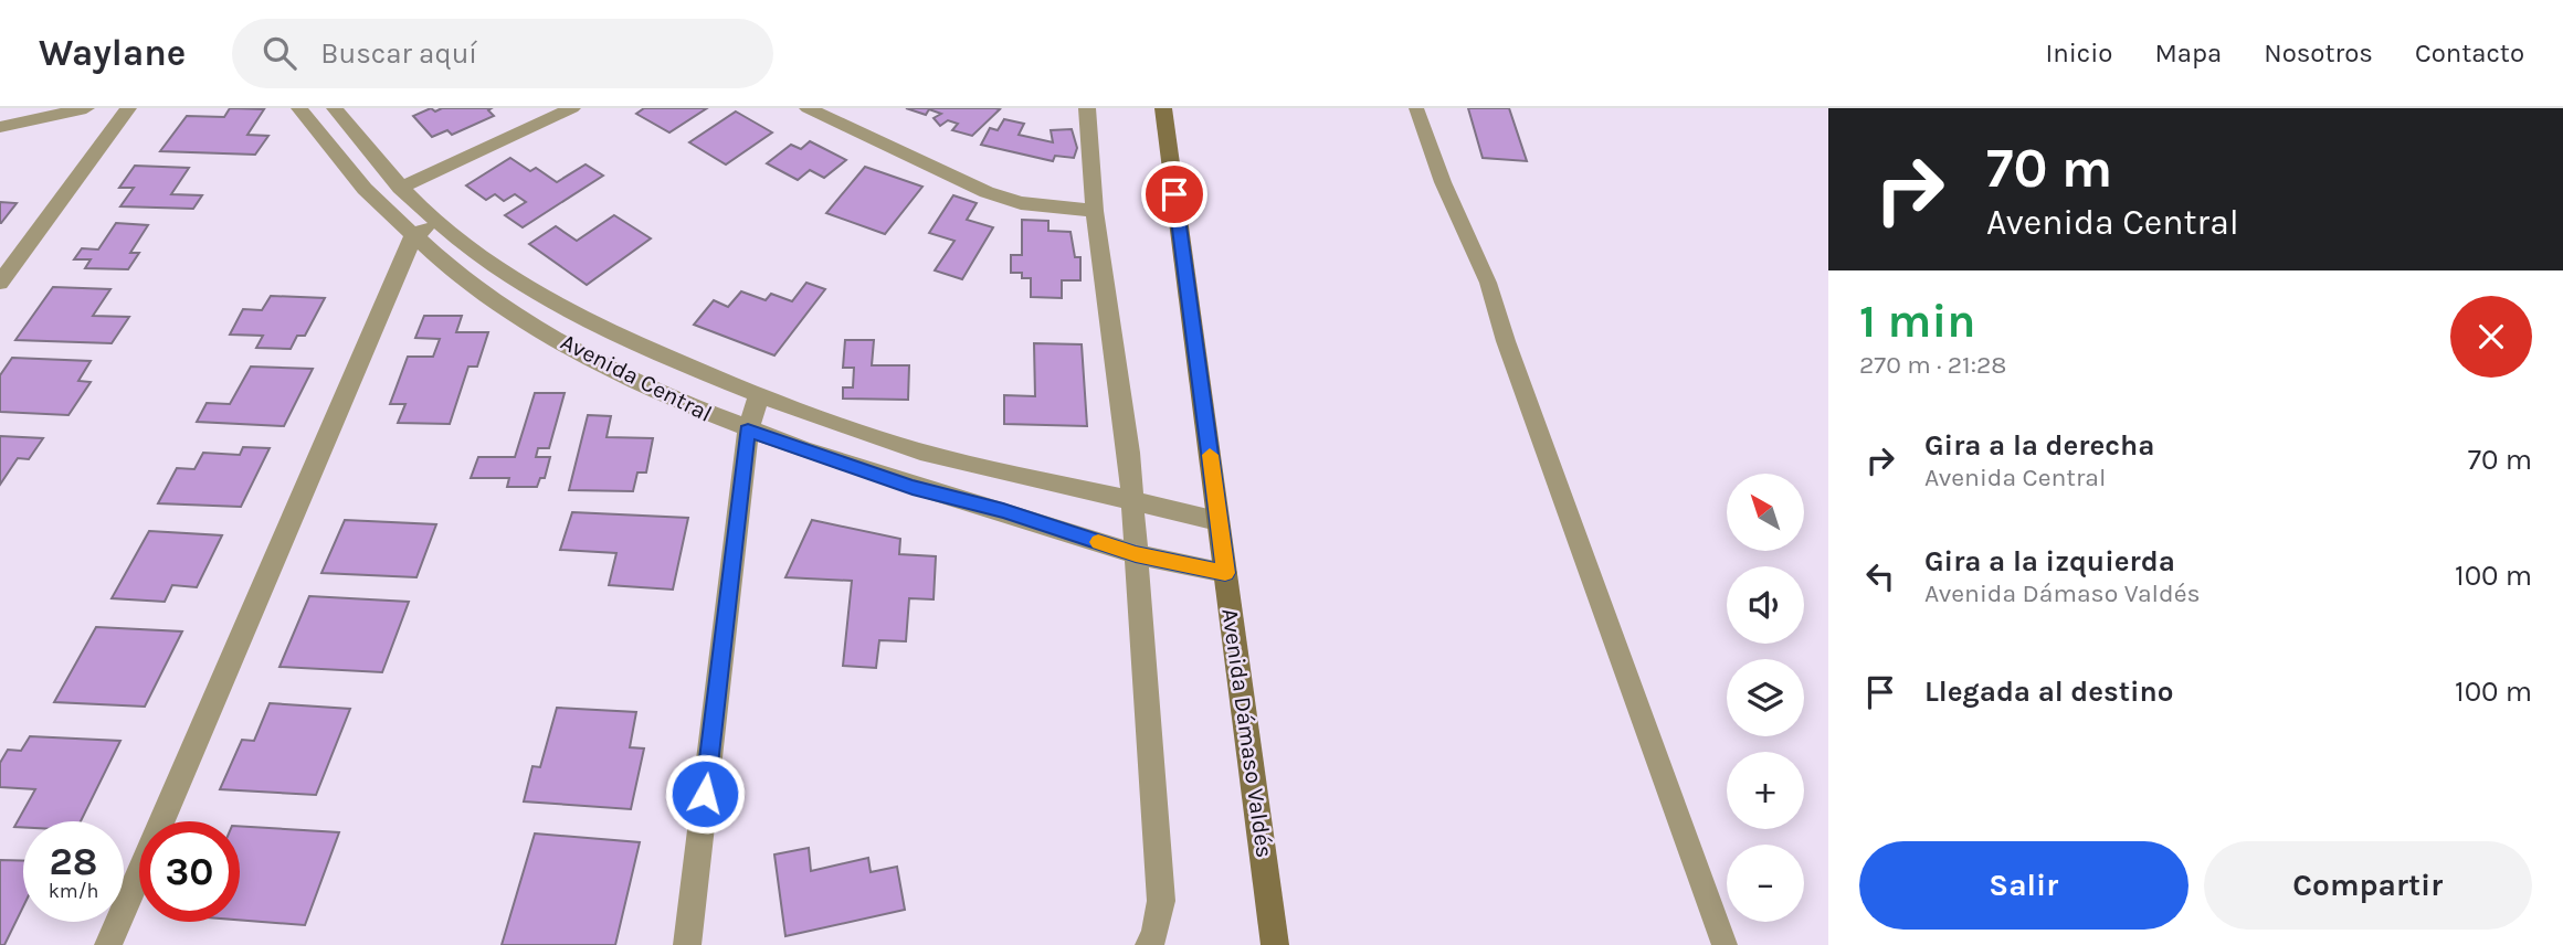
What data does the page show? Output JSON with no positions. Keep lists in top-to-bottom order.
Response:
{
  "streets": {
    "street": ["Avenida Central", "Avenida Dámaso Valdés"]
  },
  "crossings": [
    ["Avenida Central", "Avenida Dámaso Valdés"]
  ],
  "north": "top left",
  "page": {
    "header": "Waylane",
    "search": "Buscar aquí",
    "nav": [
      "Inicio",
      "Mapa",
      "Nosotros",
      "Contacto"
    ],
    "turn": ["70 m", "Avenida Central"],
    "heading": ["1 min", "270 m · 21:28"],
    "list": [
      {
        "name": "Gira a la derecha",
        "note": "Avenida Central",
        "value": "70 m"
      },
      {
        "name": "Gira a la izquierda",
        "note": "Avenida Dámaso Valdés",
        "value": "100 m"
      },
      {
        "name": "Llegada al destino",
        "value": "100 m"
      }
    ],
    "map_buttons": ["+", "−"],
    "speed": "28 km/h",
    "limit": "30",
    "buttons": ["Salir", "Compartir"]
  }
}
